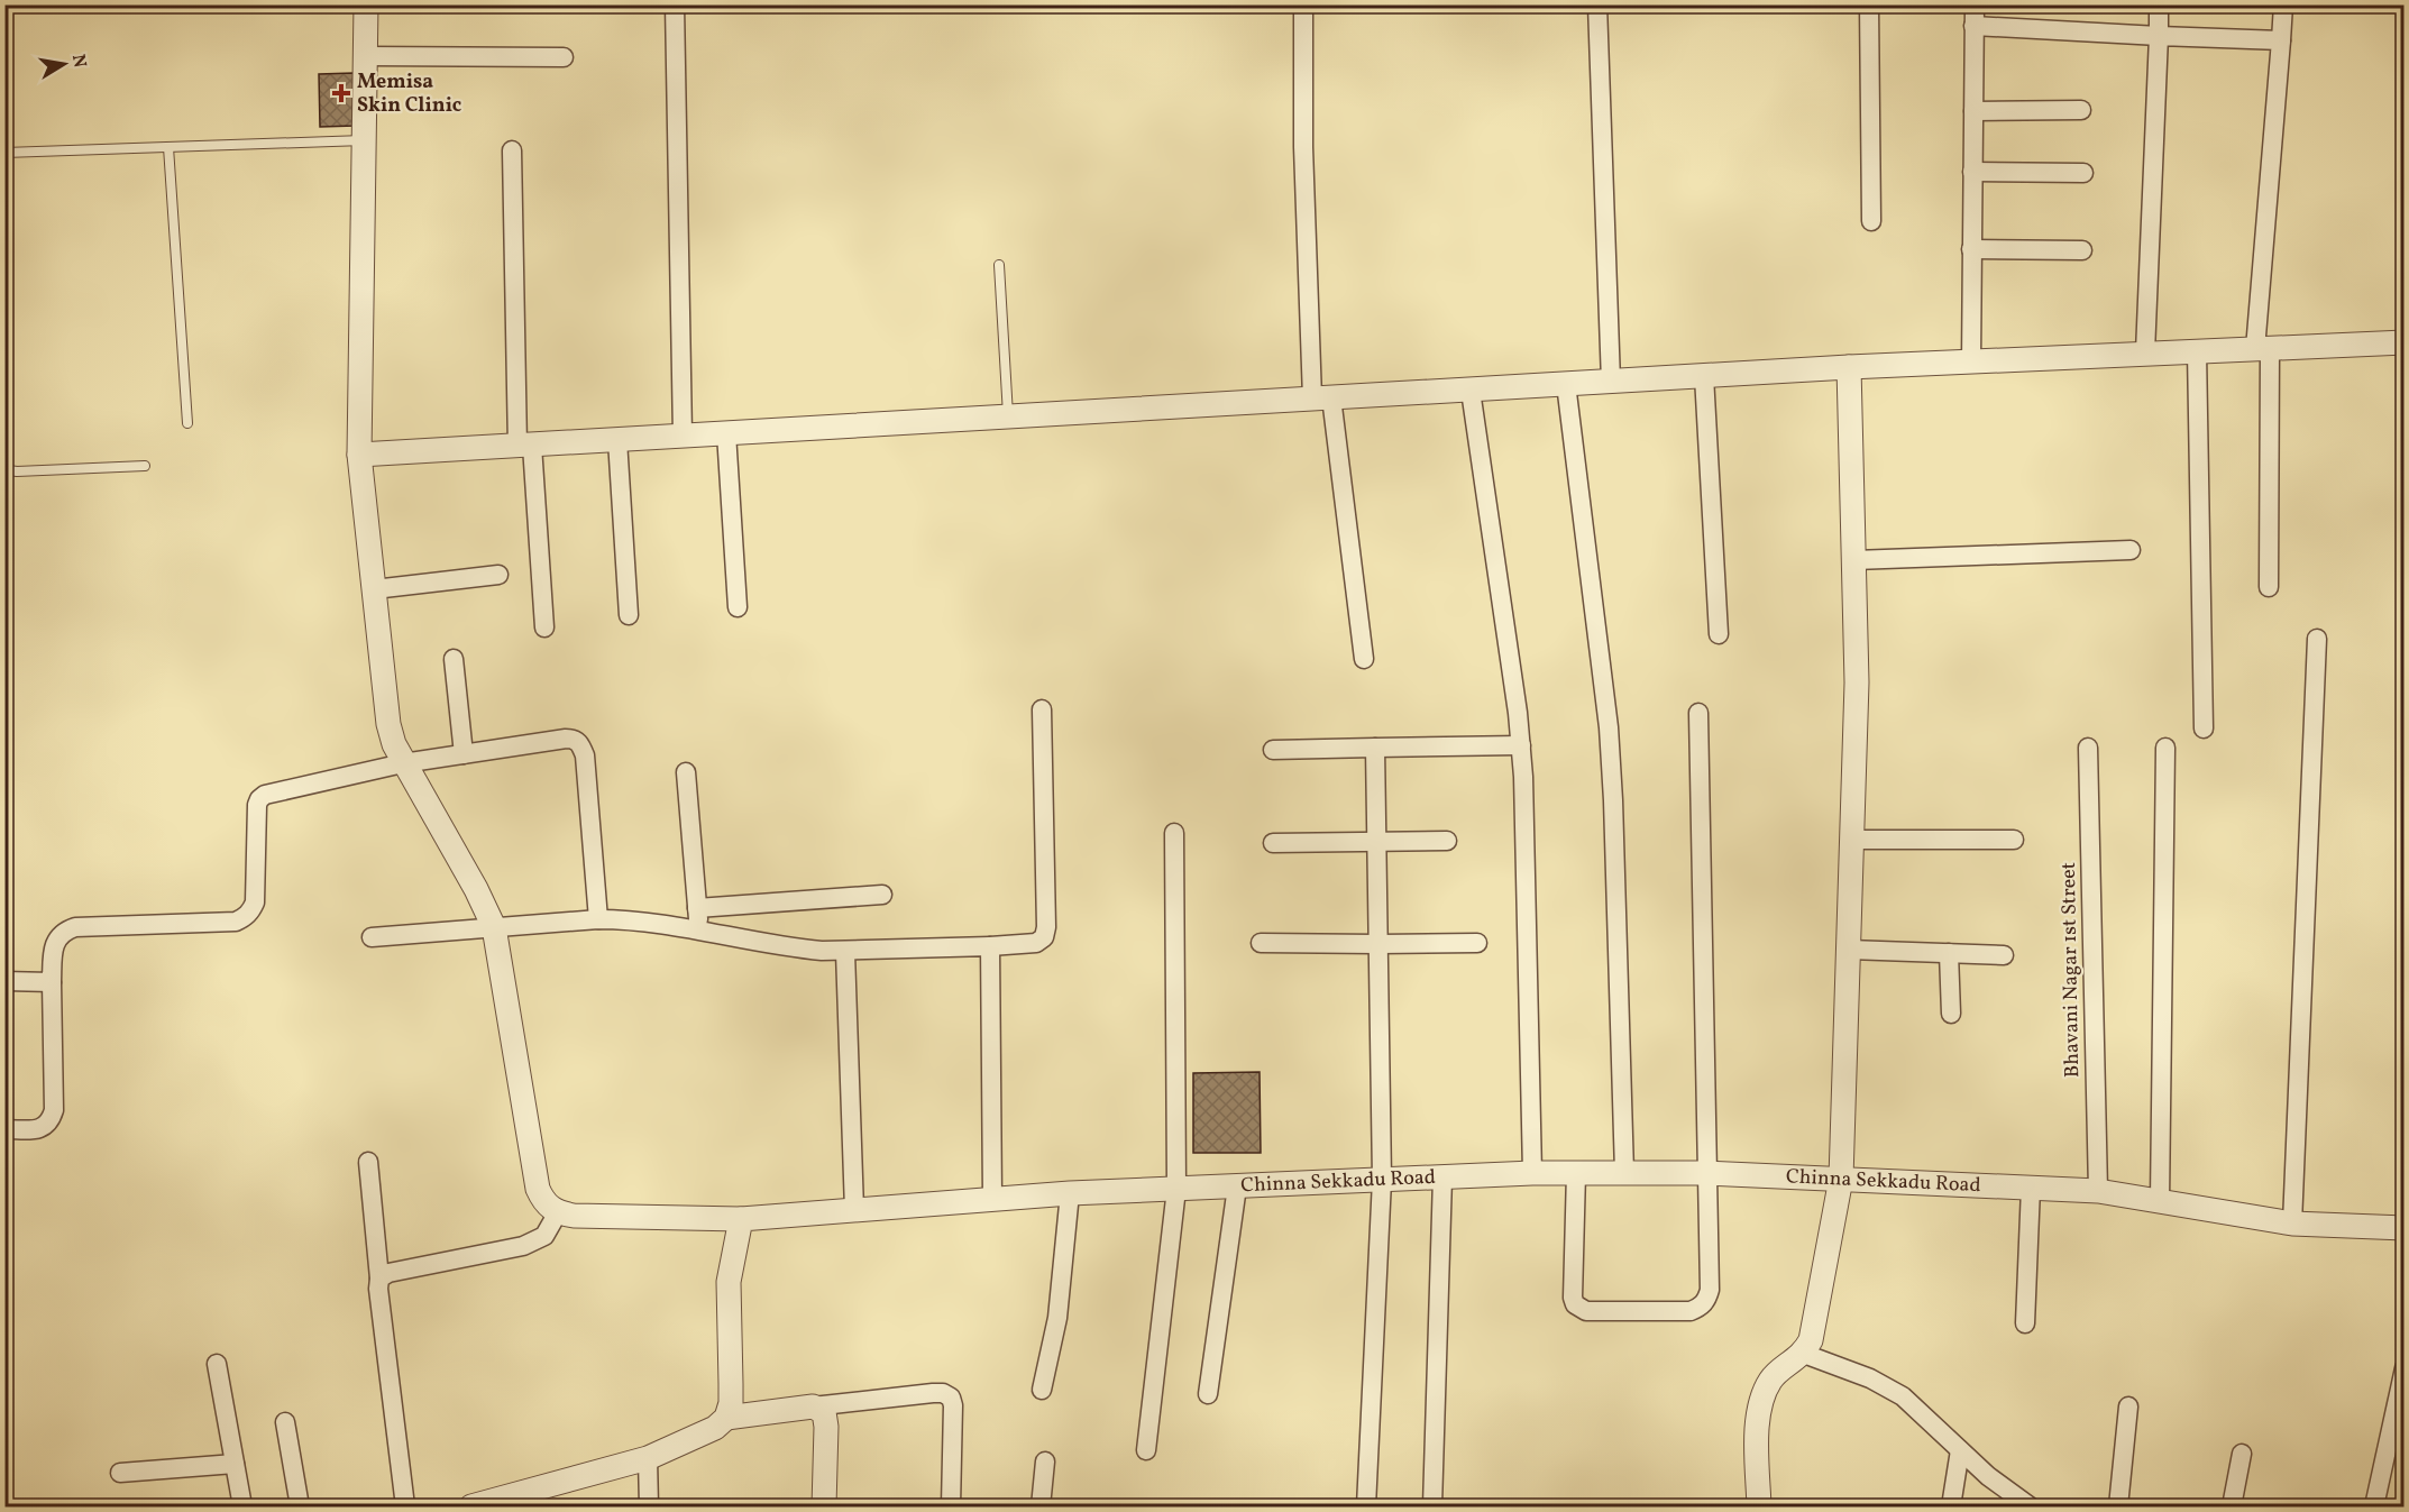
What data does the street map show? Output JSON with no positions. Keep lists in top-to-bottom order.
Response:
{
  "streets": {
    "street": ["Bhavani Nagar 1st Street", "Chinna Sekkadu Road"]
  },
  "crossings": [
    ["Bhavani Nagar 1st Street", "Chinna Sekkadu Road"]
  ],
  "places": {
    "health": ["Memisa Skin Clinic"]
  },
  "north": "right"
}
